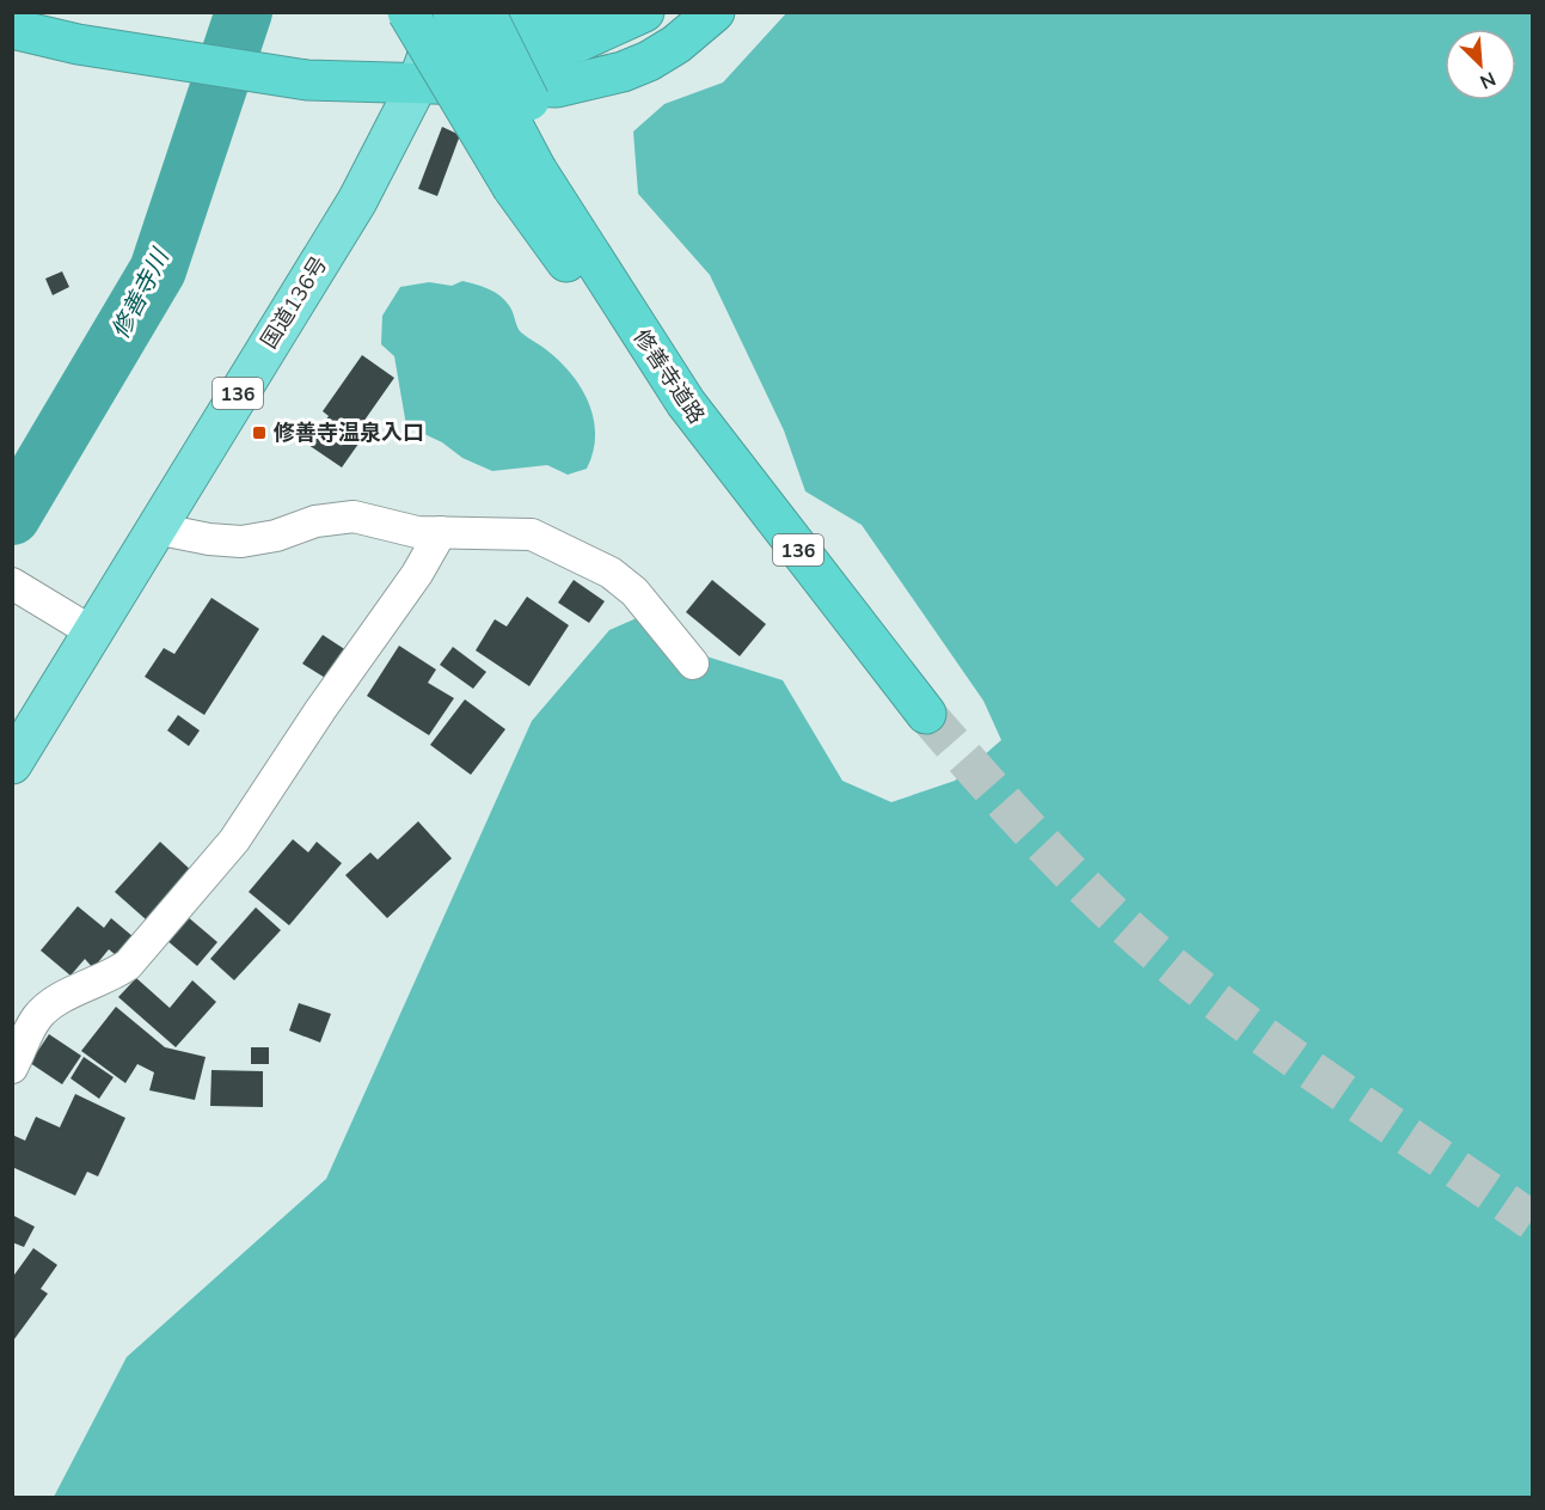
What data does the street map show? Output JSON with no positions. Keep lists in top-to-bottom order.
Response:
{
  "streets": {
    "highway": ["国道136号", "修善寺道路", "136"]
  },
  "water": ["修善寺川"],
  "places": {
    "transit": ["修善寺温泉入口"]
  },
  "north": "bottom right"
}
